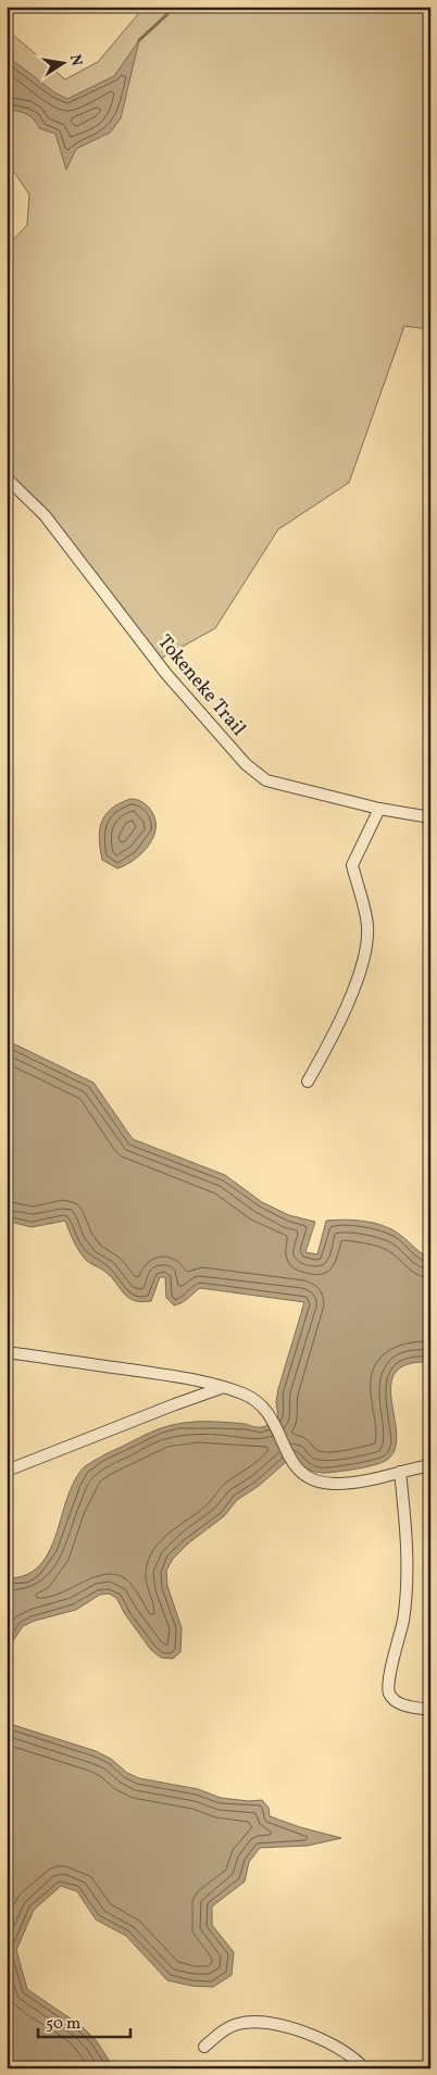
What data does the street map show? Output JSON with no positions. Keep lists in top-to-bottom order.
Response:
{
  "streets": {
    "street": ["Tokeneke Trail"]
  },
  "scale_bar": "50 m",
  "north": "right"
}
